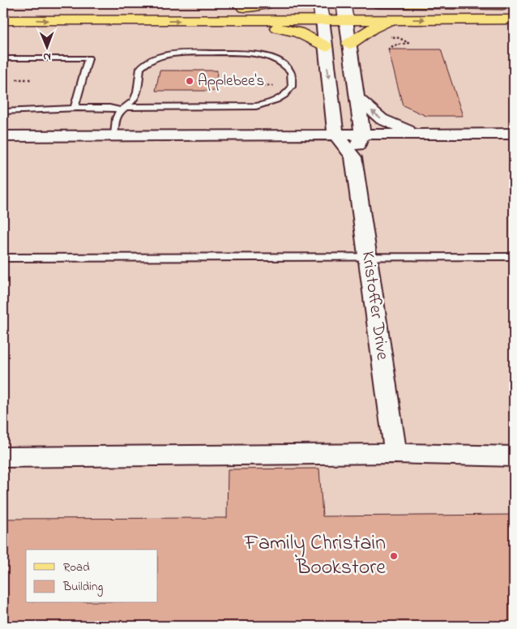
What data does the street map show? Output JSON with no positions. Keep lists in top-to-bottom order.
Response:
{
  "streets": {
    "street": ["Kristoffer Drive"]
  },
  "places": ["Applebee's", "Family Christain Bookstore"],
  "legend": ["Road", "Building"],
  "north": "bottom"
}
